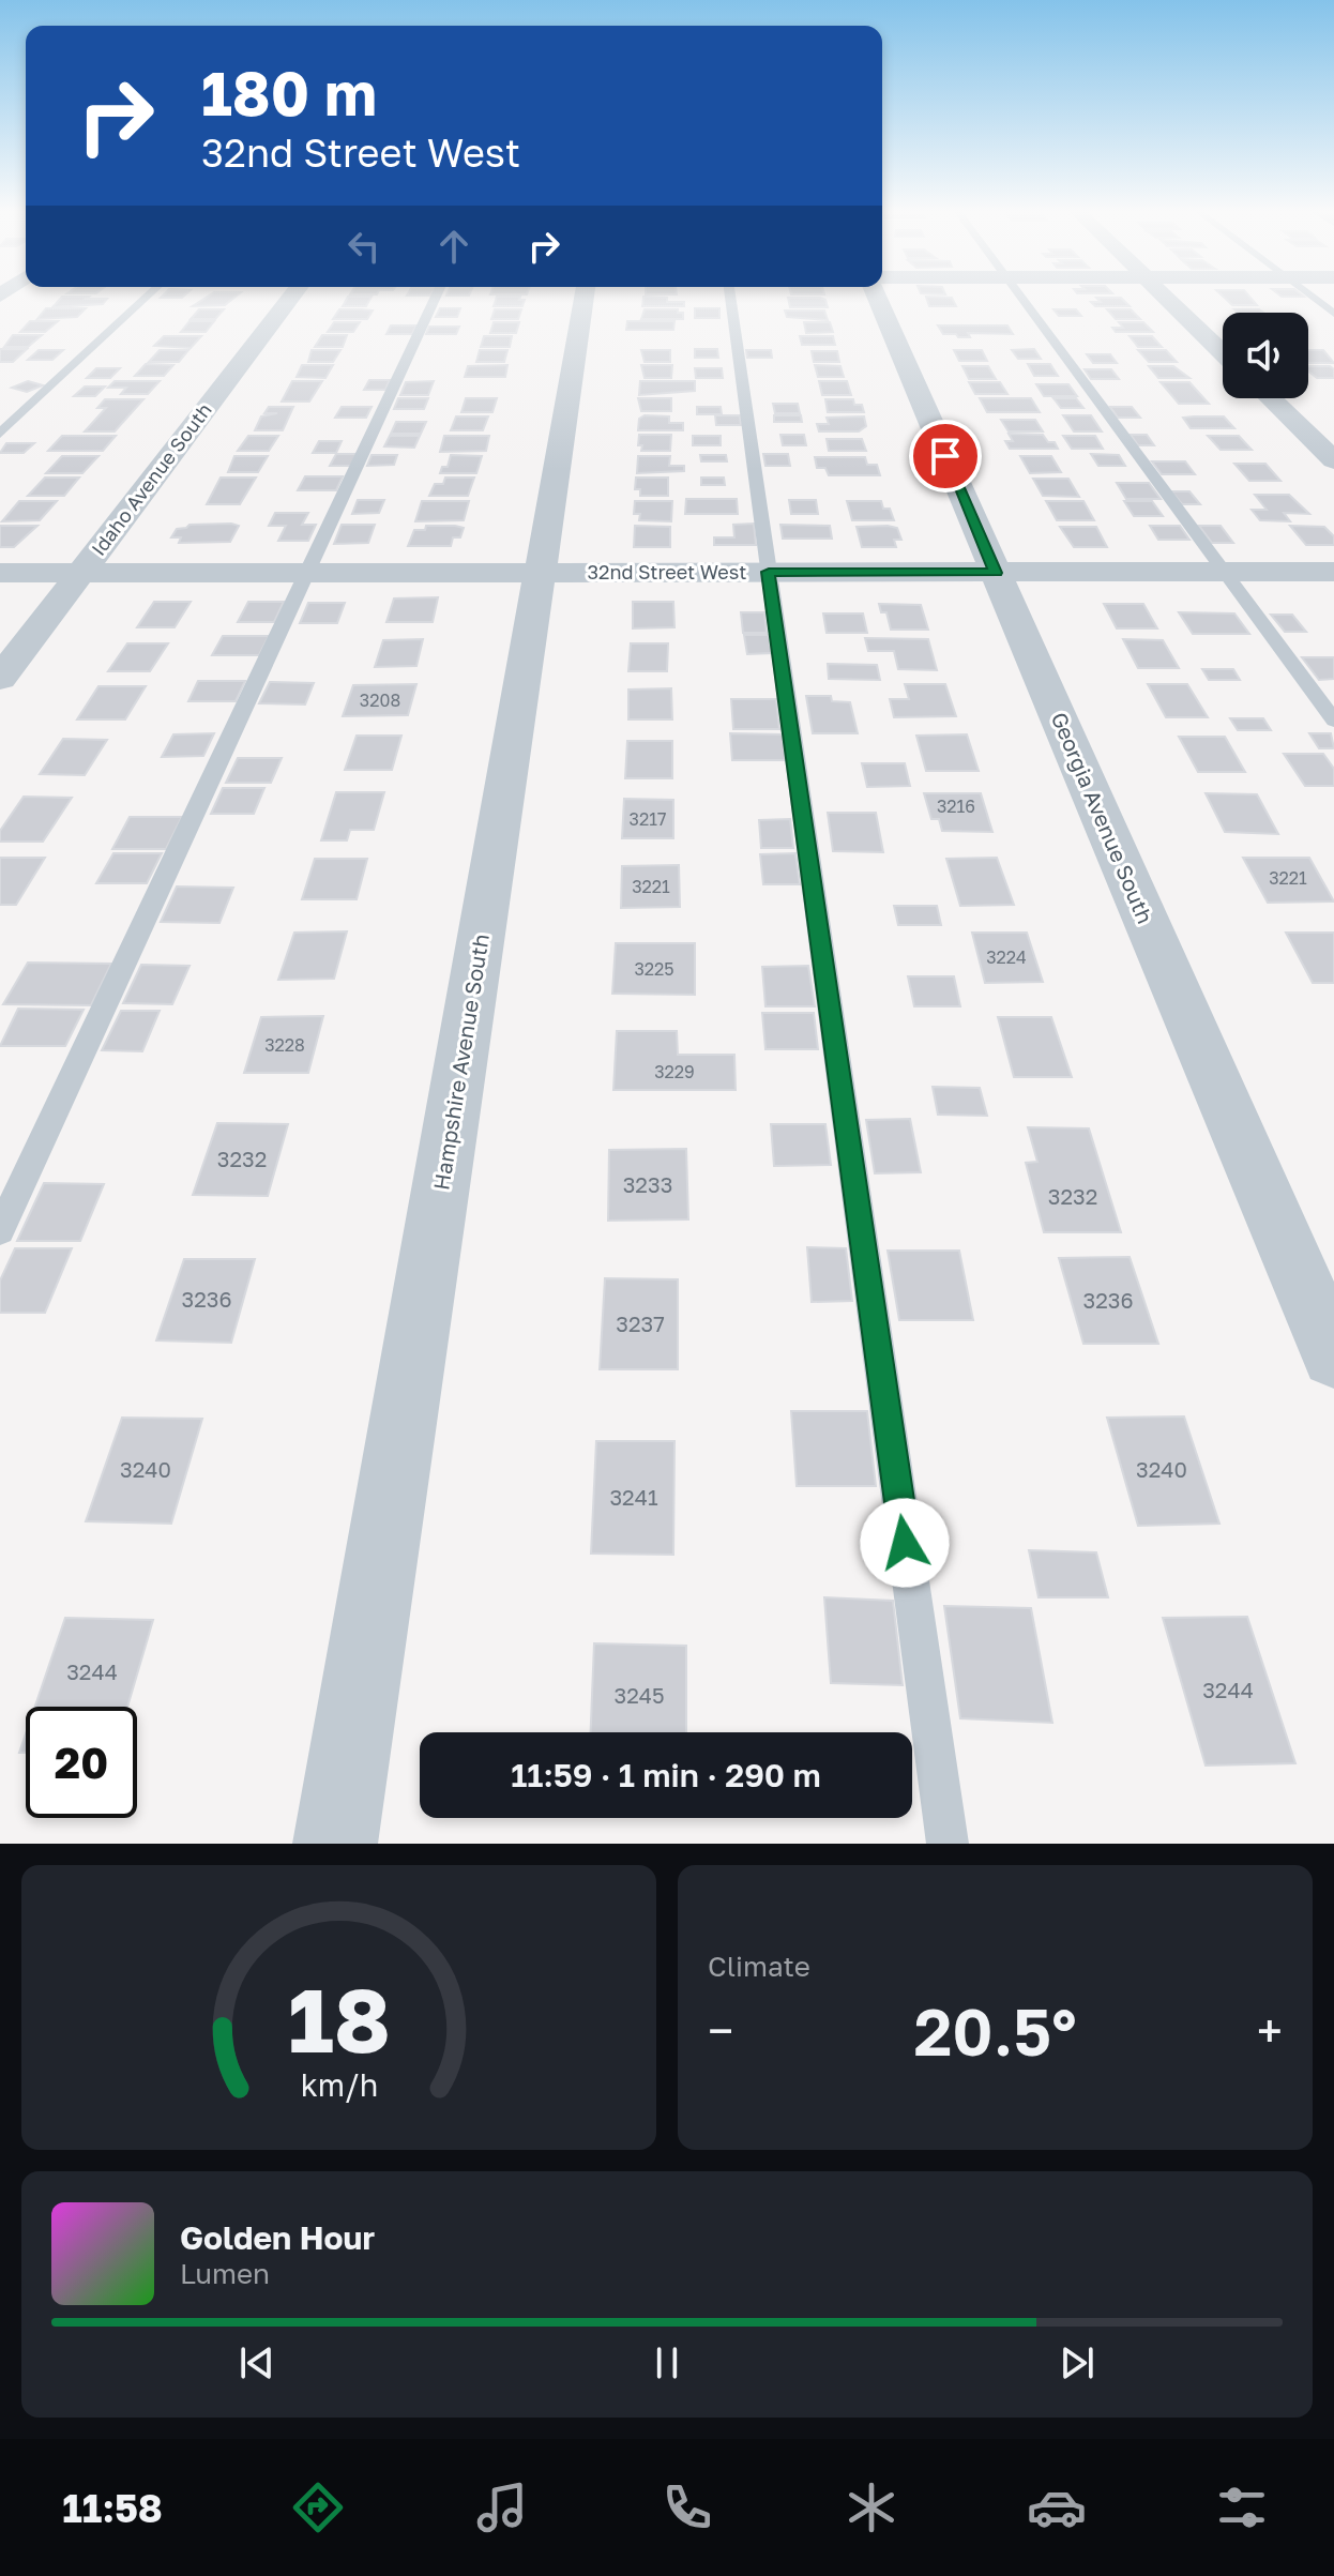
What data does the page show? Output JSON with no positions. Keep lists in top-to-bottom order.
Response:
{
  "streets": {
    "street": [
      "Idaho Avenue South",
      "32nd Street West",
      "Georgia Avenue South",
      "Hampshire Avenue South"
    ]
  },
  "crossings": [
    ["Idaho Avenue South", "32nd Street West"],
    ["32nd Street West", "Georgia Avenue South"],
    ["32nd Street West", "Hampshire Avenue South"]
  ],
  "house_numbers": [
    "3208",
    "3216",
    "3217",
    "3221",
    "3221",
    "3224",
    "3225",
    "3228",
    "3229",
    "3232",
    "3233",
    "3232",
    "3236",
    "3236",
    "3237",
    "3240",
    "3240",
    "3241",
    "3244",
    "3244",
    "3245"
  ],
  "page": {
    "turn": ["180 m", "32nd Street West"],
    "limit": "20",
    "trip": "11:59 · 1 min · 290 m",
    "tile": "Climate",
    "heat": ["−", "20.5°", "+"],
    "song": ["Golden Hour", "Lumen"],
    "tabs": "11:58",
    "gauge": ["18", "km/h"]
  }
}
